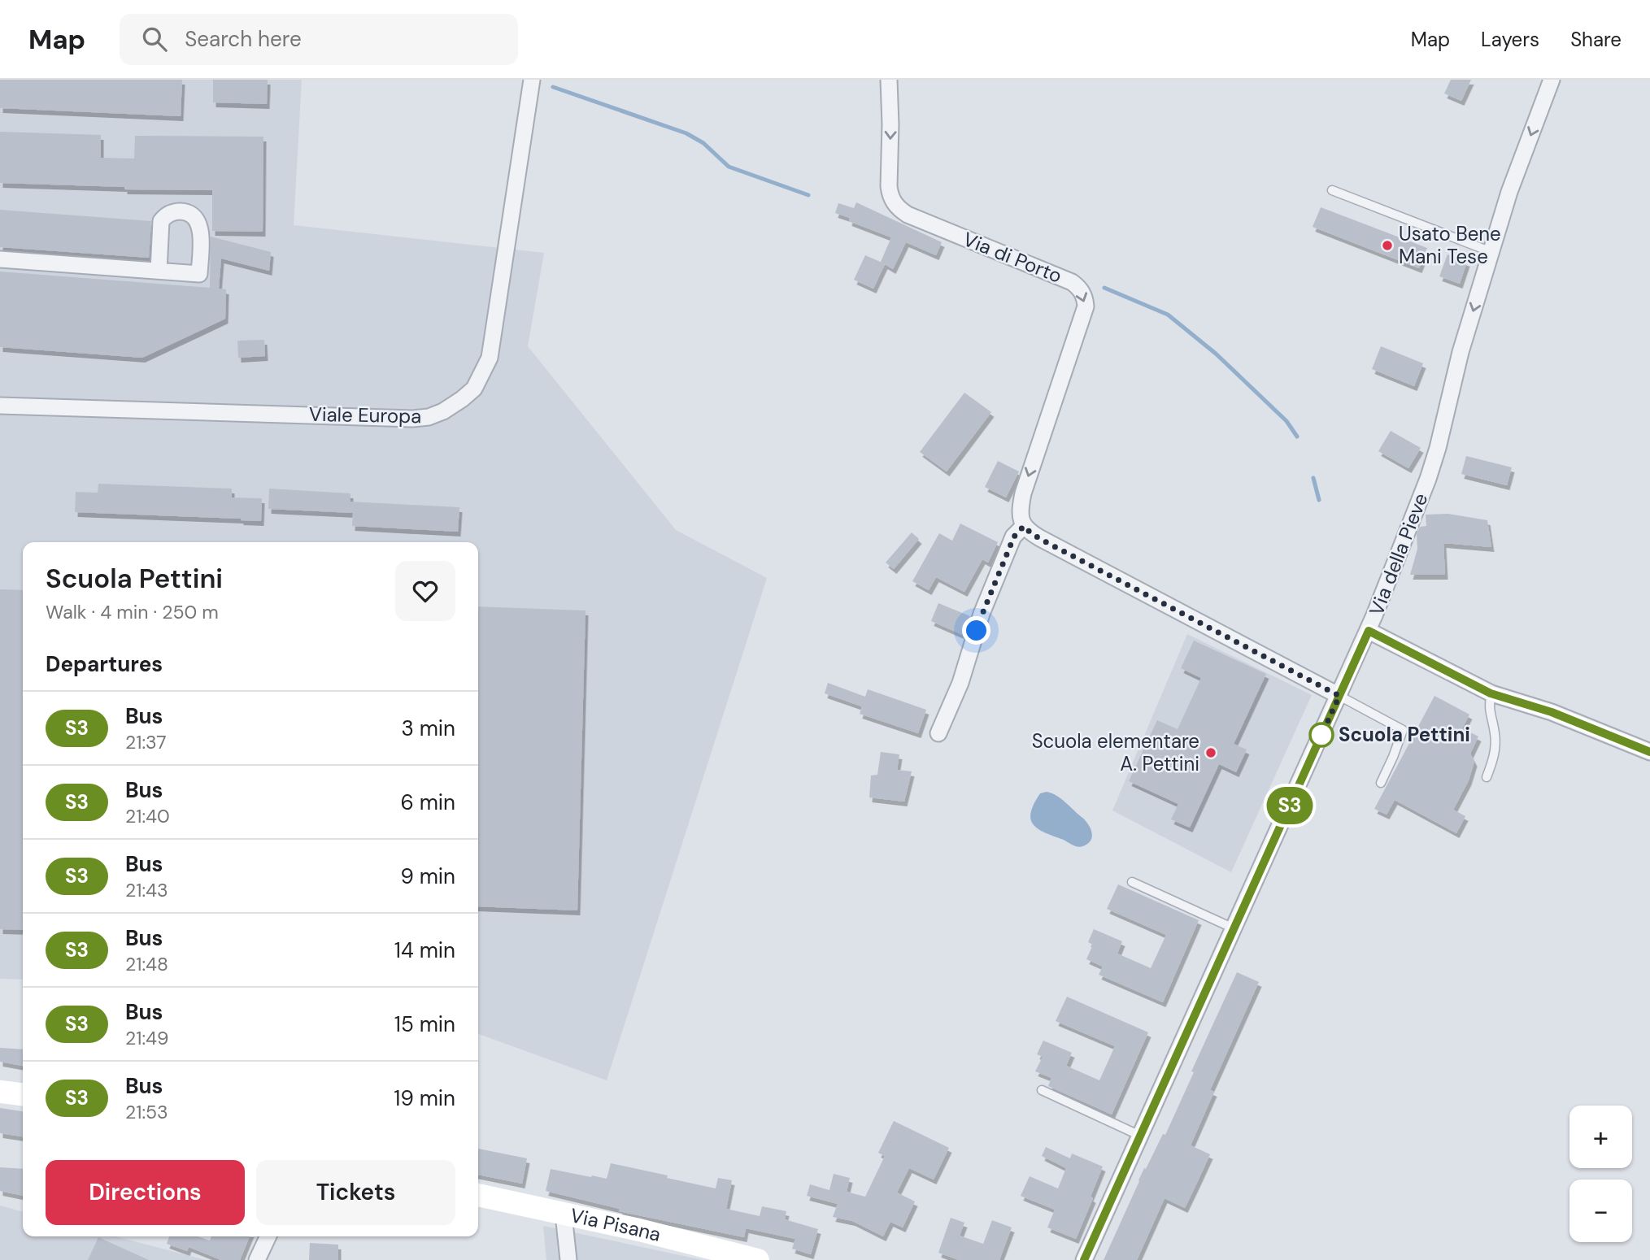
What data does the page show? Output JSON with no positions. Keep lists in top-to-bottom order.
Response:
{
  "streets": {
    "main road": ["Via Pisana"],
    "street": ["Via di Porto", "Viale Europa", "Via della Pieve"]
  },
  "one_way": ["Via di Porto", "Via della Pieve"],
  "places": ["Usato Bene Mani Tese", "Scuola Pettini", "Scuola elementare A. Pettini"],
  "lines": ["bus line S3"],
  "page": {
    "header": "Map",
    "search": "Search here",
    "nav": ["Map", "Layers", "Share"],
    "on_map": "S3",
    "heading": [
      ["Scuola Pettini", "Walk · 4 min · 250 m"],
      "Departures"
    ],
    "list": [
      {
        "mark": "S3",
        "name": "Bus",
        "note": "21:37",
        "value": "3 min"
      },
      {
        "mark": "S3",
        "name": "Bus",
        "note": "21:40",
        "value": "6 min"
      },
      {
        "mark": "S3",
        "name": "Bus",
        "note": "21:43",
        "value": "9 min"
      },
      {
        "mark": "S3",
        "name": "Bus",
        "note": "21:48",
        "value": "14 min"
      },
      {
        "mark": "S3",
        "name": "Bus",
        "note": "21:49",
        "value": "15 min"
      },
      {
        "mark": "S3",
        "name": "Bus",
        "note": "21:53",
        "value": "19 min"
      }
    ],
    "map_buttons": ["+", "−"],
    "buttons": ["Directions", "Tickets"]
  }
}
